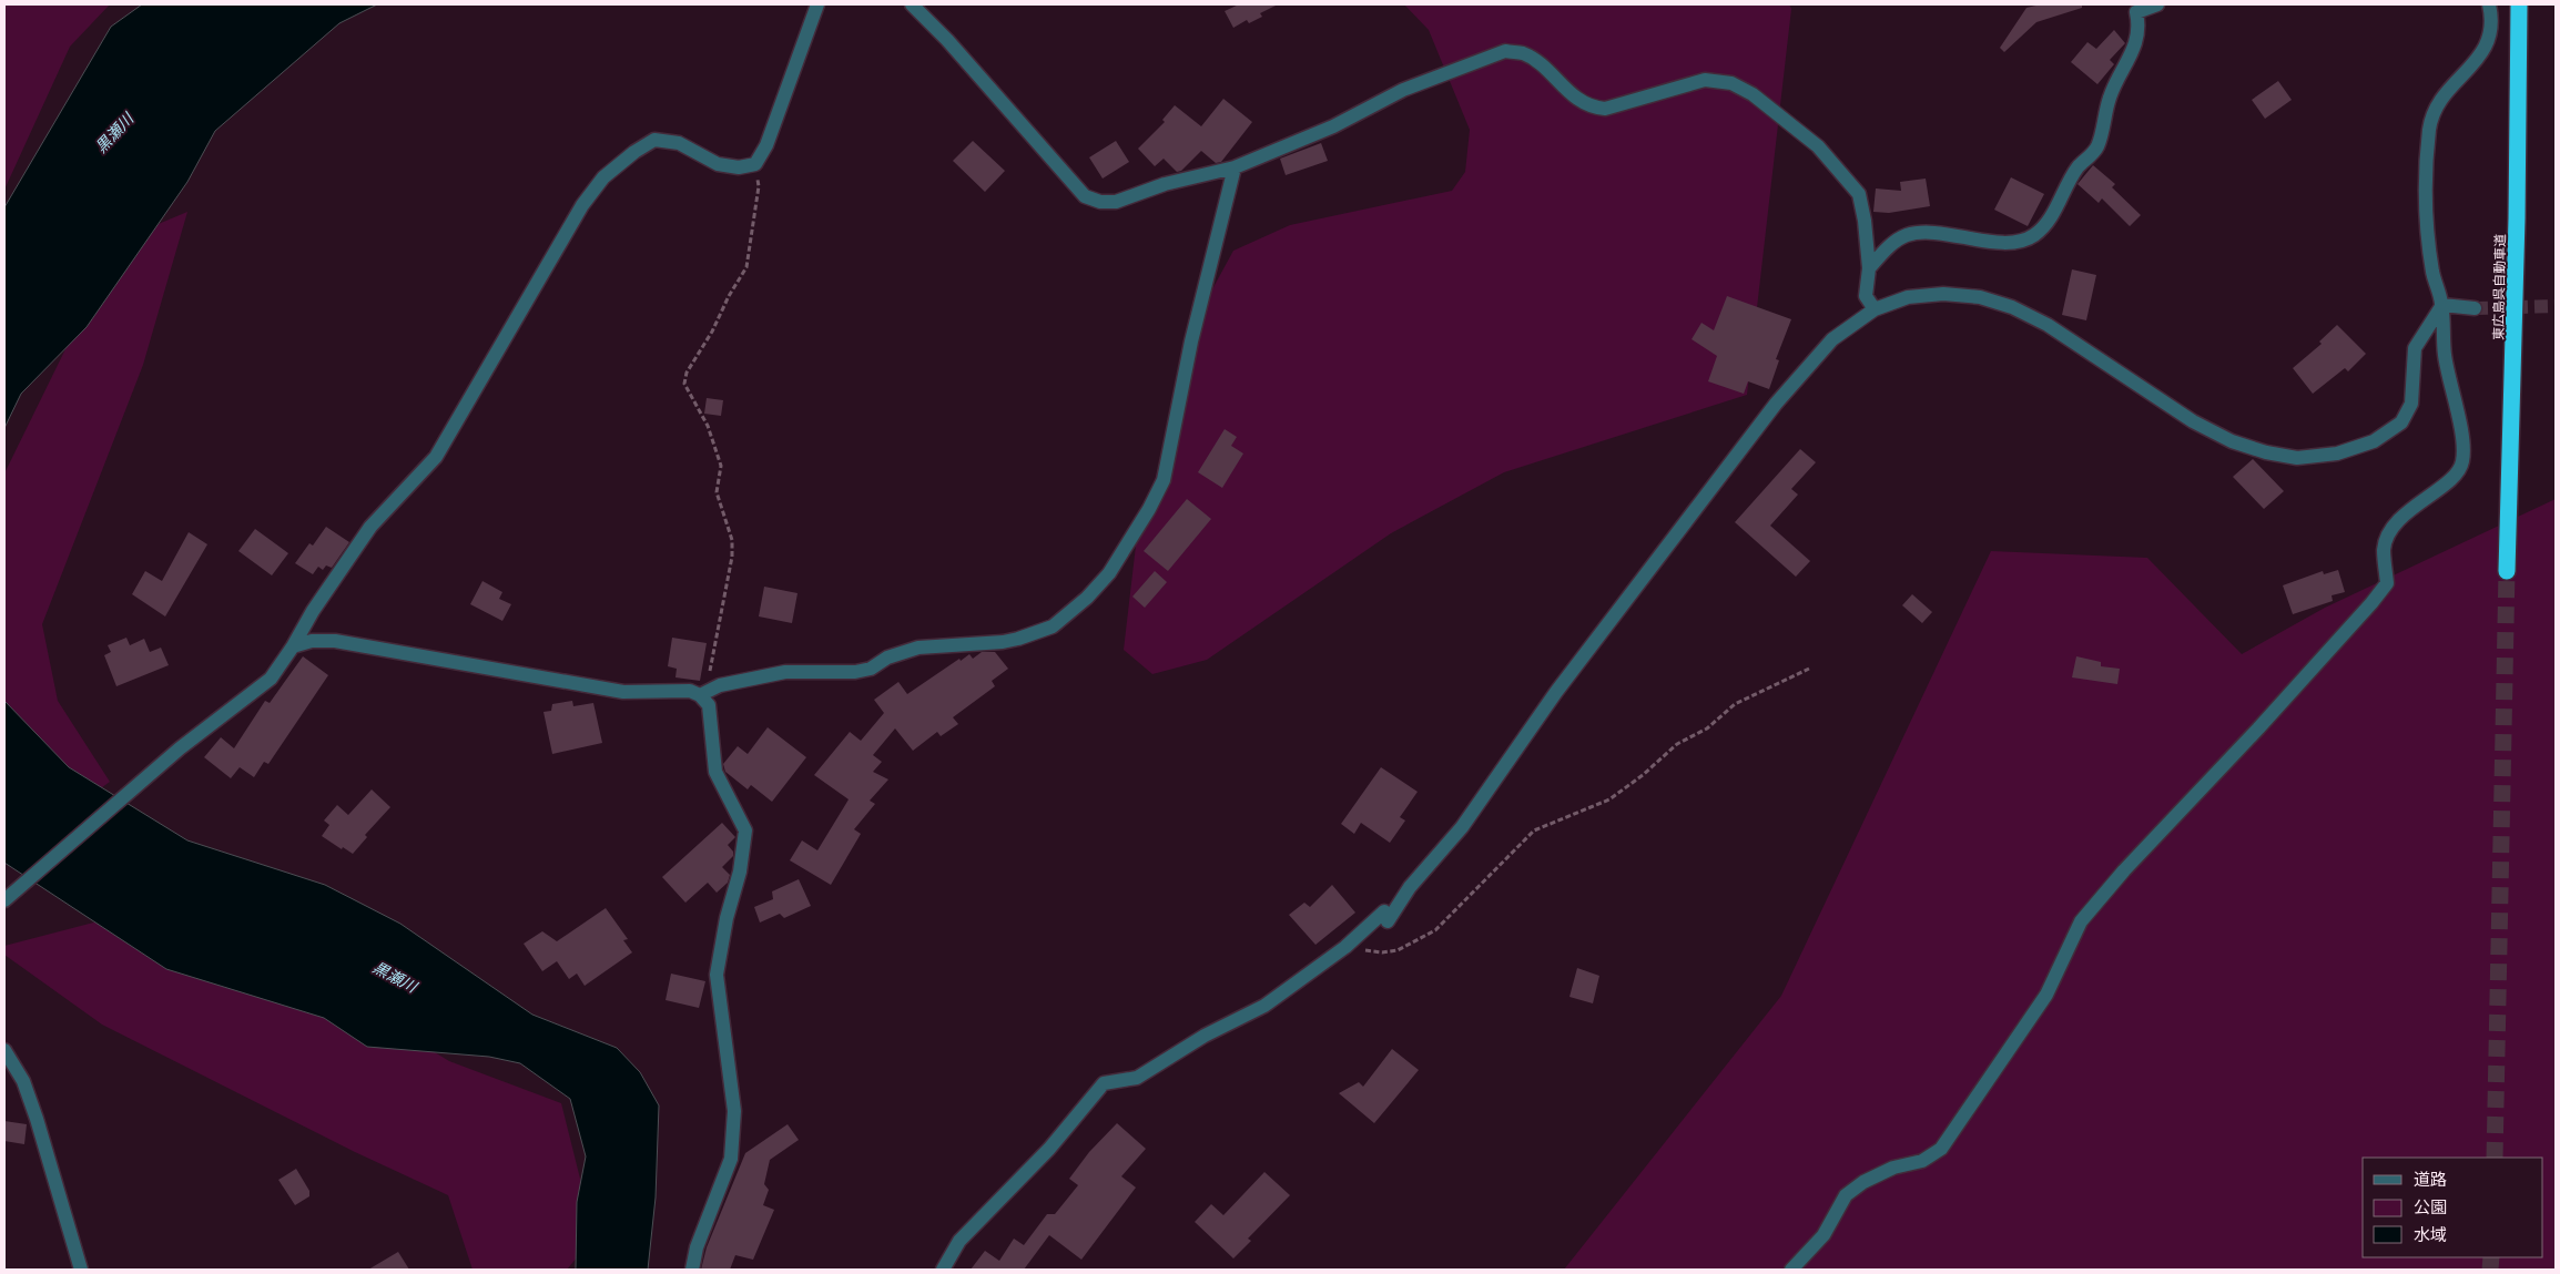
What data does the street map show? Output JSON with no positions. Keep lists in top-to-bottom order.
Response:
{
  "streets": {
    "highway": ["東広島呉自動車道"]
  },
  "water": ["黒瀬川"],
  "legend": ["道路", "公園", "水域"]
}
